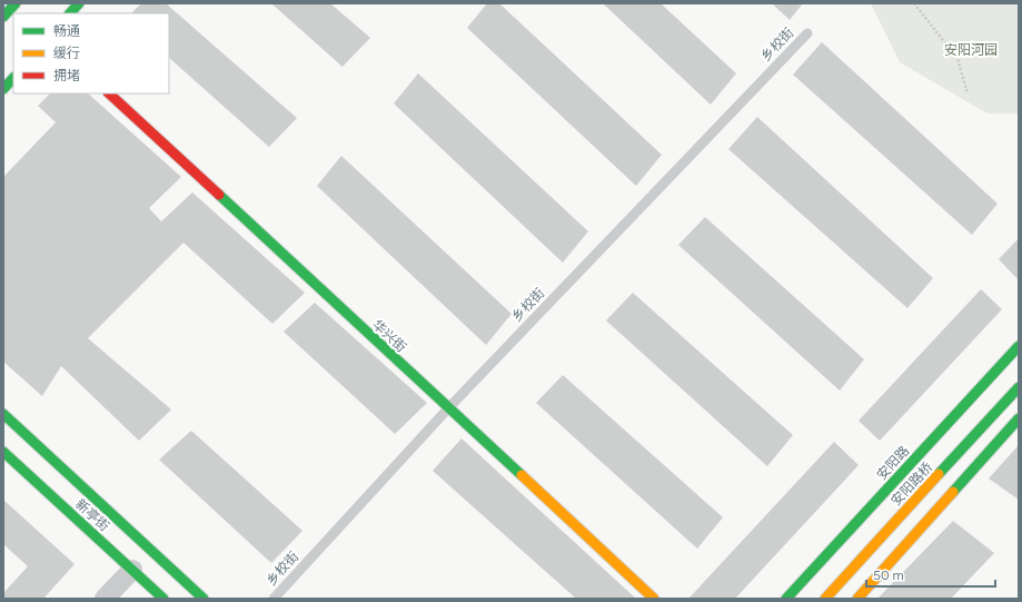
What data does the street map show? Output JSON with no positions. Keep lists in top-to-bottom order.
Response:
{
  "streets": {
    "main road": [
      "华兴街",
      "安阳路",
      "安阳路桥",
      "新亭街"
    ],
    "lane": ["乡校街"]
  },
  "crossings": [
    ["乡校街", "华兴街"]
  ],
  "parks": ["安阳河园"],
  "legend": ["畅通", "缓行", "拥堵"],
  "scale_bar": "50 m"
}
